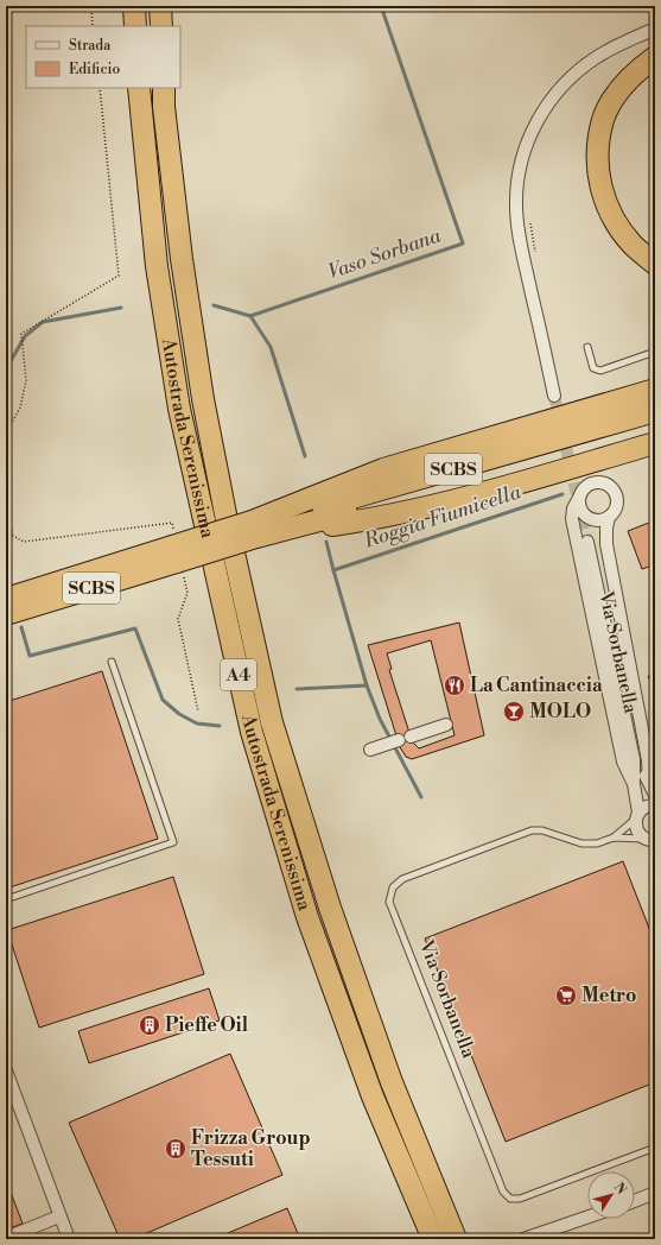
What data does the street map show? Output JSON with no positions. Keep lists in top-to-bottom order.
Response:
{
  "streets": {
    "highway": ["Autostrada Serenissima", "SCBS", "A4"],
    "street": ["Via Sorbanella"]
  },
  "water": ["Vaso Sorbana", "Roggia Fiumicella"],
  "places": {
    "restaurant": ["La Cantinaccia"],
    "bar": ["MOLO"],
    "supermarket": ["Metro"],
    "building": ["Pieffe Oil", "Frizza Group Tessuti"]
  },
  "legend": ["Strada", "Edificio"],
  "north": "top right"
}
